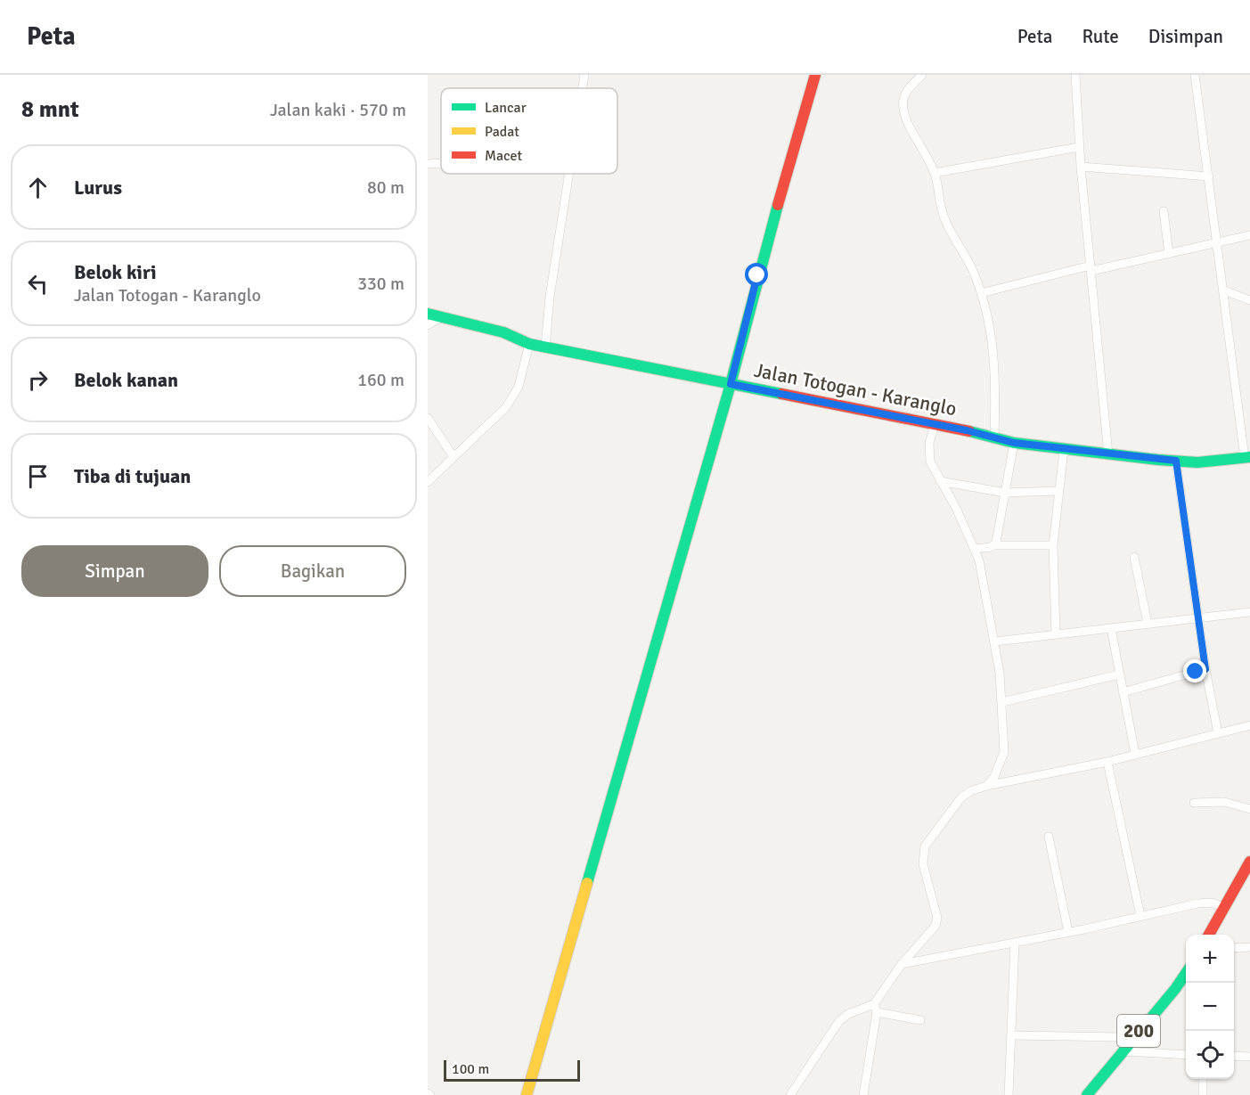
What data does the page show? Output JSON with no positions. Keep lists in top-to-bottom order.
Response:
{
  "streets": {
    "main road": ["Jalan Totogan - Karanglo", "200"]
  },
  "legend": ["Lancar", "Padat", "Macet"],
  "scale_bar": "100 m",
  "page": {
    "header": "Peta",
    "nav": ["Peta", "Rute", "Disimpan"],
    "heading": ["8 mnt", "Jalan kaki · 570 m"],
    "list": [
      ["Lurus", "80 m"],
      ["Belok kiri", "Jalan Totogan - Karanglo", "330 m"],
      ["Belok kanan", "160 m"],
      "Tiba di tujuan"
    ],
    "buttons": ["Simpan", "Bagikan"],
    "map_buttons": ["+", "−"],
    "scale": "100 m"
  }
}
